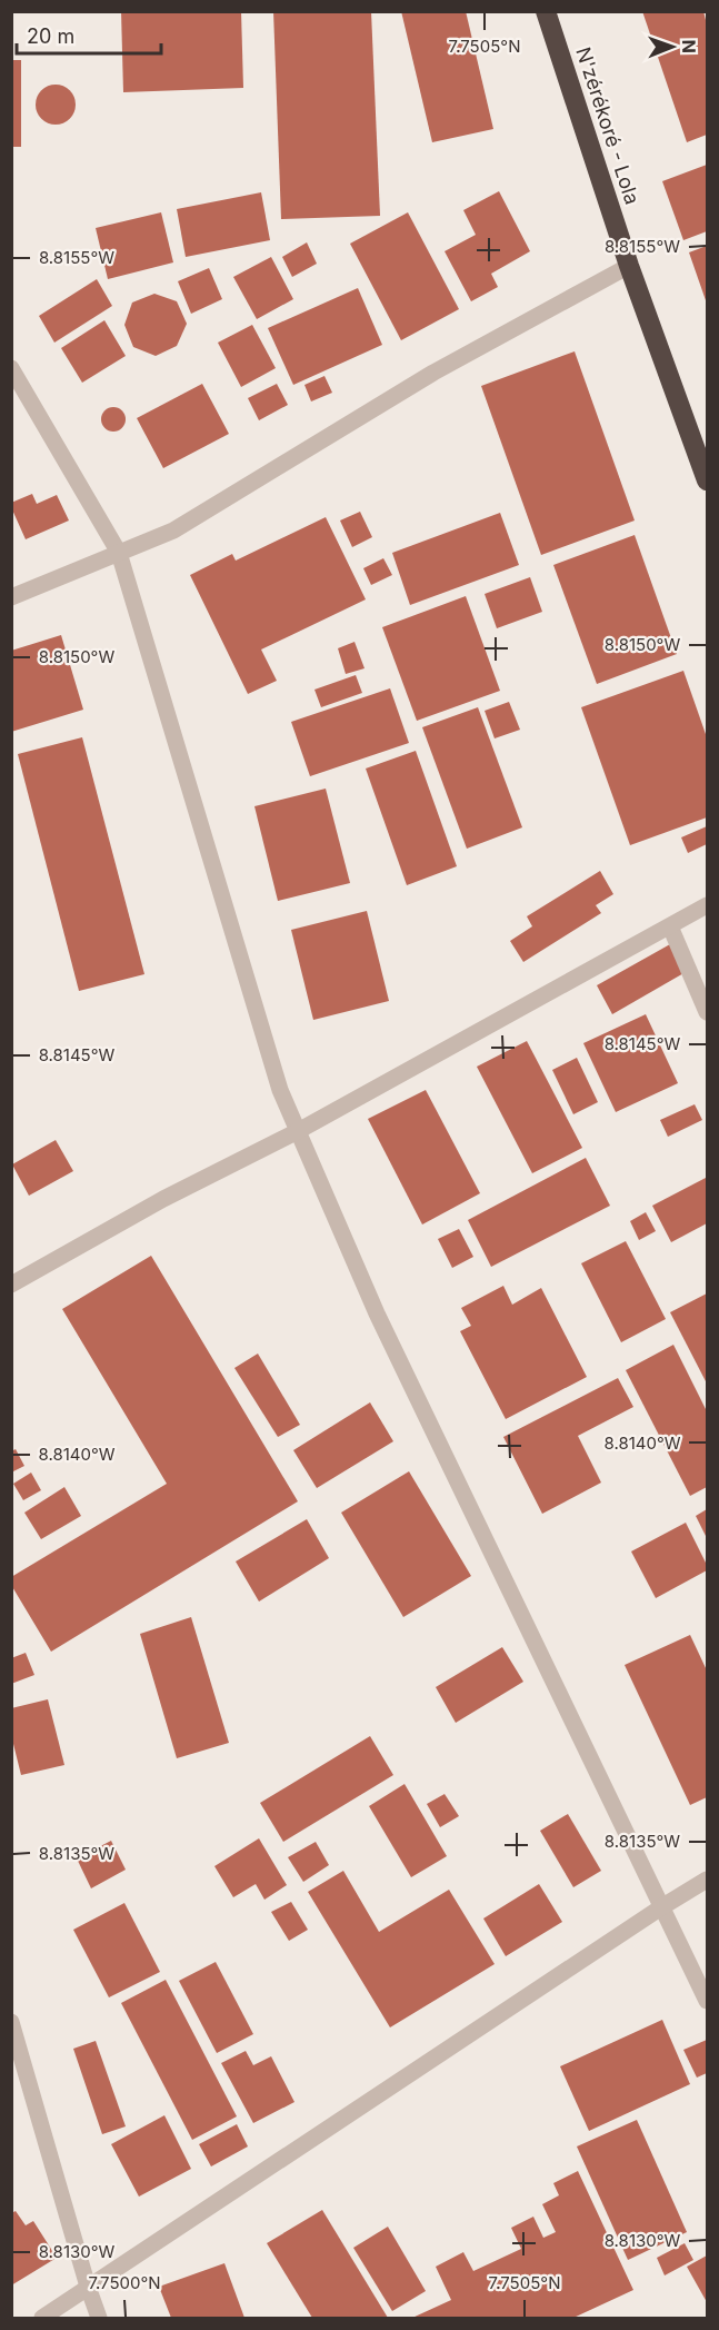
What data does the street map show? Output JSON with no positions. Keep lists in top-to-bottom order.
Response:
{
  "streets": {
    "highway": ["N'zérékoré - Lola"]
  },
  "scale_bar": "20 m",
  "north": "right",
  "coordinates": [
    "7.7505°N",
    "8.8155°W",
    "8.8150°W",
    "8.8145°W",
    "8.8140°W",
    "8.8135°W",
    "8.8130°W",
    "7.7500°N"
  ]
}
